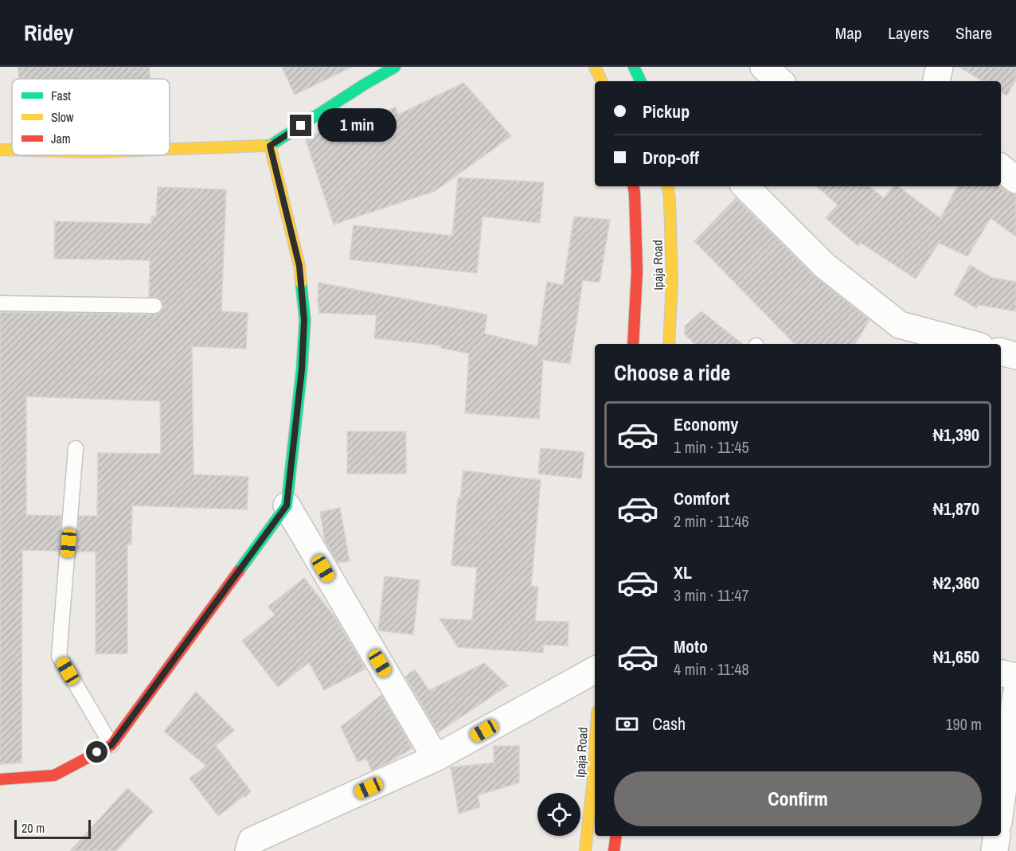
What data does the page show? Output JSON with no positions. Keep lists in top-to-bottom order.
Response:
{
  "streets": {
    "street": ["Ipaja Road"]
  },
  "legend": ["Fast", "Slow", "Jam"],
  "scale_bar": "20 m",
  "page": {
    "header": "Ridey",
    "nav": ["Map", "Layers", "Share"],
    "banner": ["Pickup", "Drop-off"],
    "bubble": "1 min",
    "heading": "Choose a ride",
    "list": [
      {
        "name": "Economy",
        "note": "1 min · 11:45",
        "value": "₦1,390"
      },
      {
        "name": "Comfort",
        "note": "2 min · 11:46",
        "value": "₦1,870"
      },
      {
        "name": "XL",
        "note": "3 min · 11:47",
        "value": "₦2,360"
      },
      {
        "name": "Moto",
        "note": "4 min · 11:48",
        "value": "₦1,650"
      }
    ],
    "pay": ["Cash", "190 m"],
    "buttons": "Confirm",
    "scale": "20 m"
  }
}
